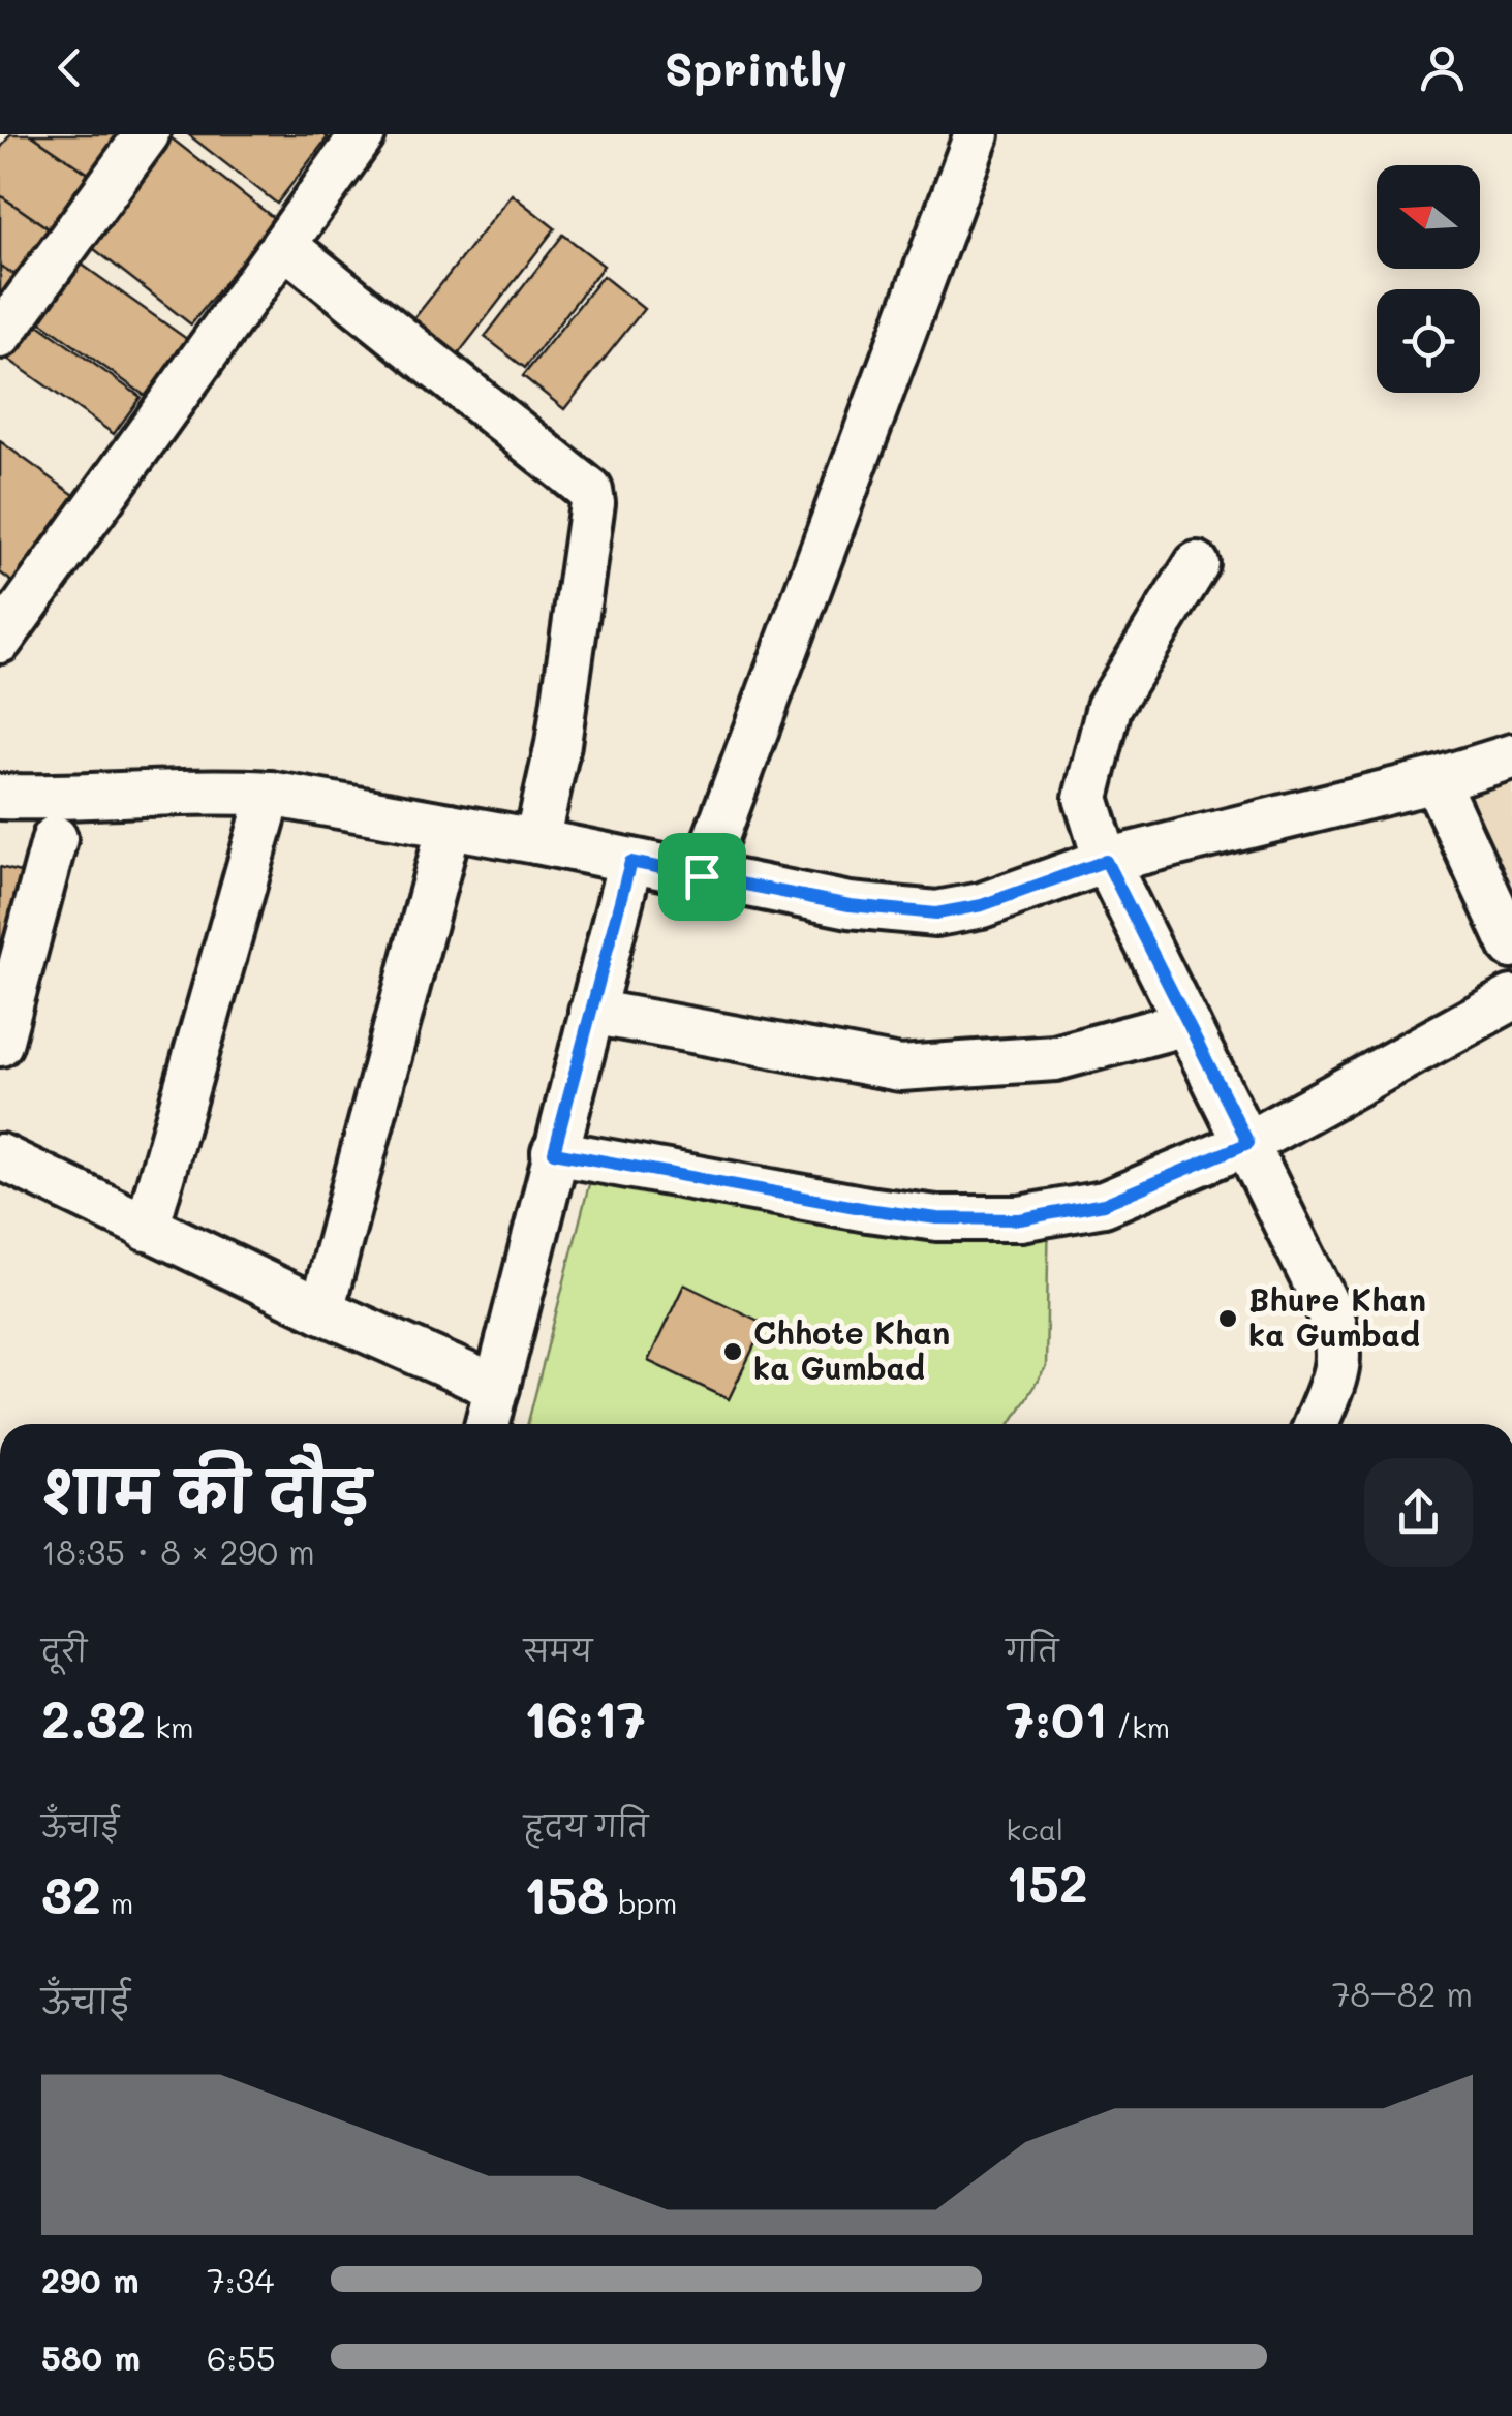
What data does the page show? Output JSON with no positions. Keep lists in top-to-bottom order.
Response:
{
  "places": ["Bhure Khan ka Gumbad", "Chhote Khan ka Gumbad"],
  "north": "left",
  "page": {
    "header": "Sprintly",
    "heading": ["शाम की दौड़", "18:35 · 8 × 290 m"],
    "stats": [
      ["दूरी", "2.32 km"],
      ["समय", "16:17"],
      ["गति", "7:01 /km"],
      ["ऊँचाई", "32 m"],
      ["हृदय गति", "158 bpm"],
      ["kcal", "152"]
    ],
    "chart": ["ऊँचाई", "78–82 m"],
    "list": [
      {
        "name": "290 m",
        "note": "7:34"
      },
      {
        "name": "580 m",
        "note": "6:55"
      }
    ]
  }
}
